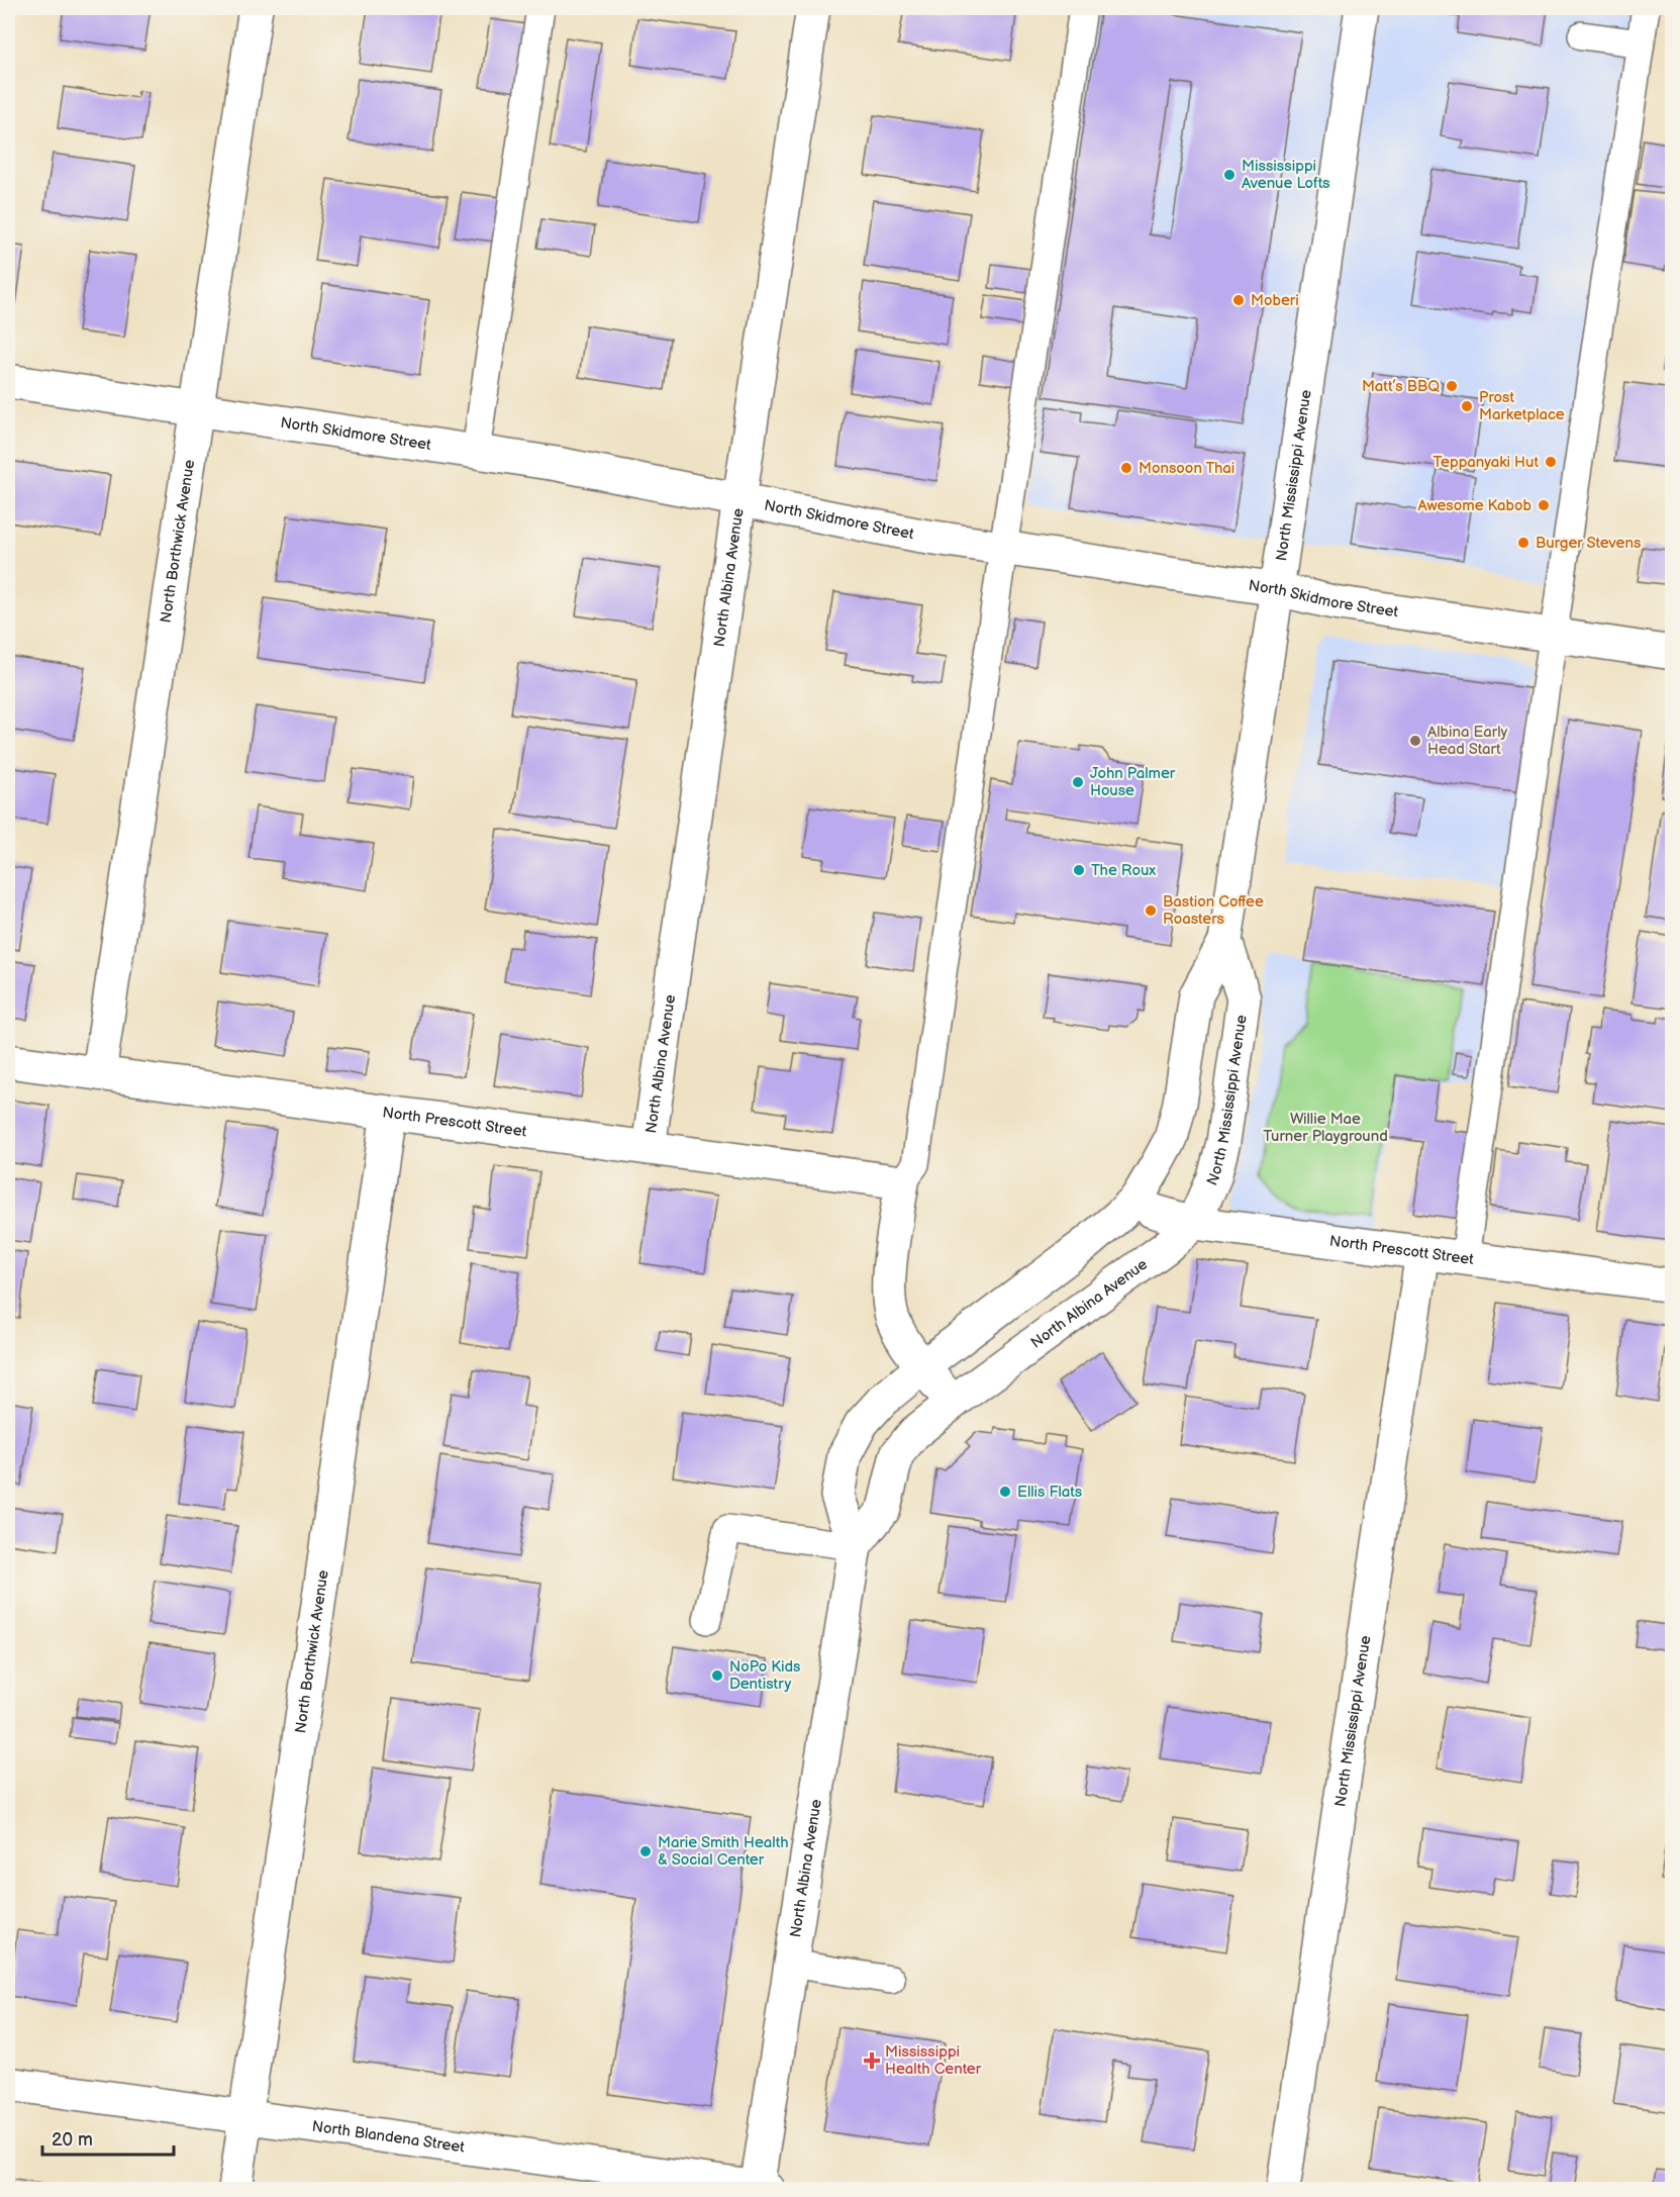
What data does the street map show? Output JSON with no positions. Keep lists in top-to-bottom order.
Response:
{
  "streets": {
    "street": [
      "North Skidmore Street",
      "North Mississippi Avenue",
      "North Borthwick Avenue",
      "North Albina Avenue",
      "North Prescott Street",
      "North Blandena Street"
    ]
  },
  "crossings": [
    ["North Skidmore Street", "North Mississippi Avenue"],
    ["North Skidmore Street", "North Borthwick Avenue"],
    ["North Skidmore Street", "North Albina Avenue"],
    ["North Mississippi Avenue", "North Albina Avenue"],
    ["North Mississippi Avenue", "North Prescott Street"],
    ["North Borthwick Avenue", "North Prescott Street"],
    ["North Borthwick Avenue", "North Blandena Street"],
    ["North Albina Avenue", "North Prescott Street"],
    ["North Albina Avenue", "North Blandena Street"]
  ],
  "parks": ["Willie Mae Turner Playground"],
  "places": {
    "other": [
      "Mississippi Avenue Lofts",
      "Moberi",
      "Matt’s BBQ",
      "Prost Marketplace",
      "Teppanyaki Hut",
      "Monsoon Thai",
      "Awesome Kabob",
      "Burger Stevens",
      "Albina Early Head Start",
      "John Palmer House",
      "The Roux",
      "Bastion Coffee Roasters",
      "Ellis Flats",
      "NoPo Kids Dentistry",
      "Marie Smith Health & Social Center"
    ],
    "health": ["Mississippi Health Center"]
  },
  "scale_bar": "20 m"
}
